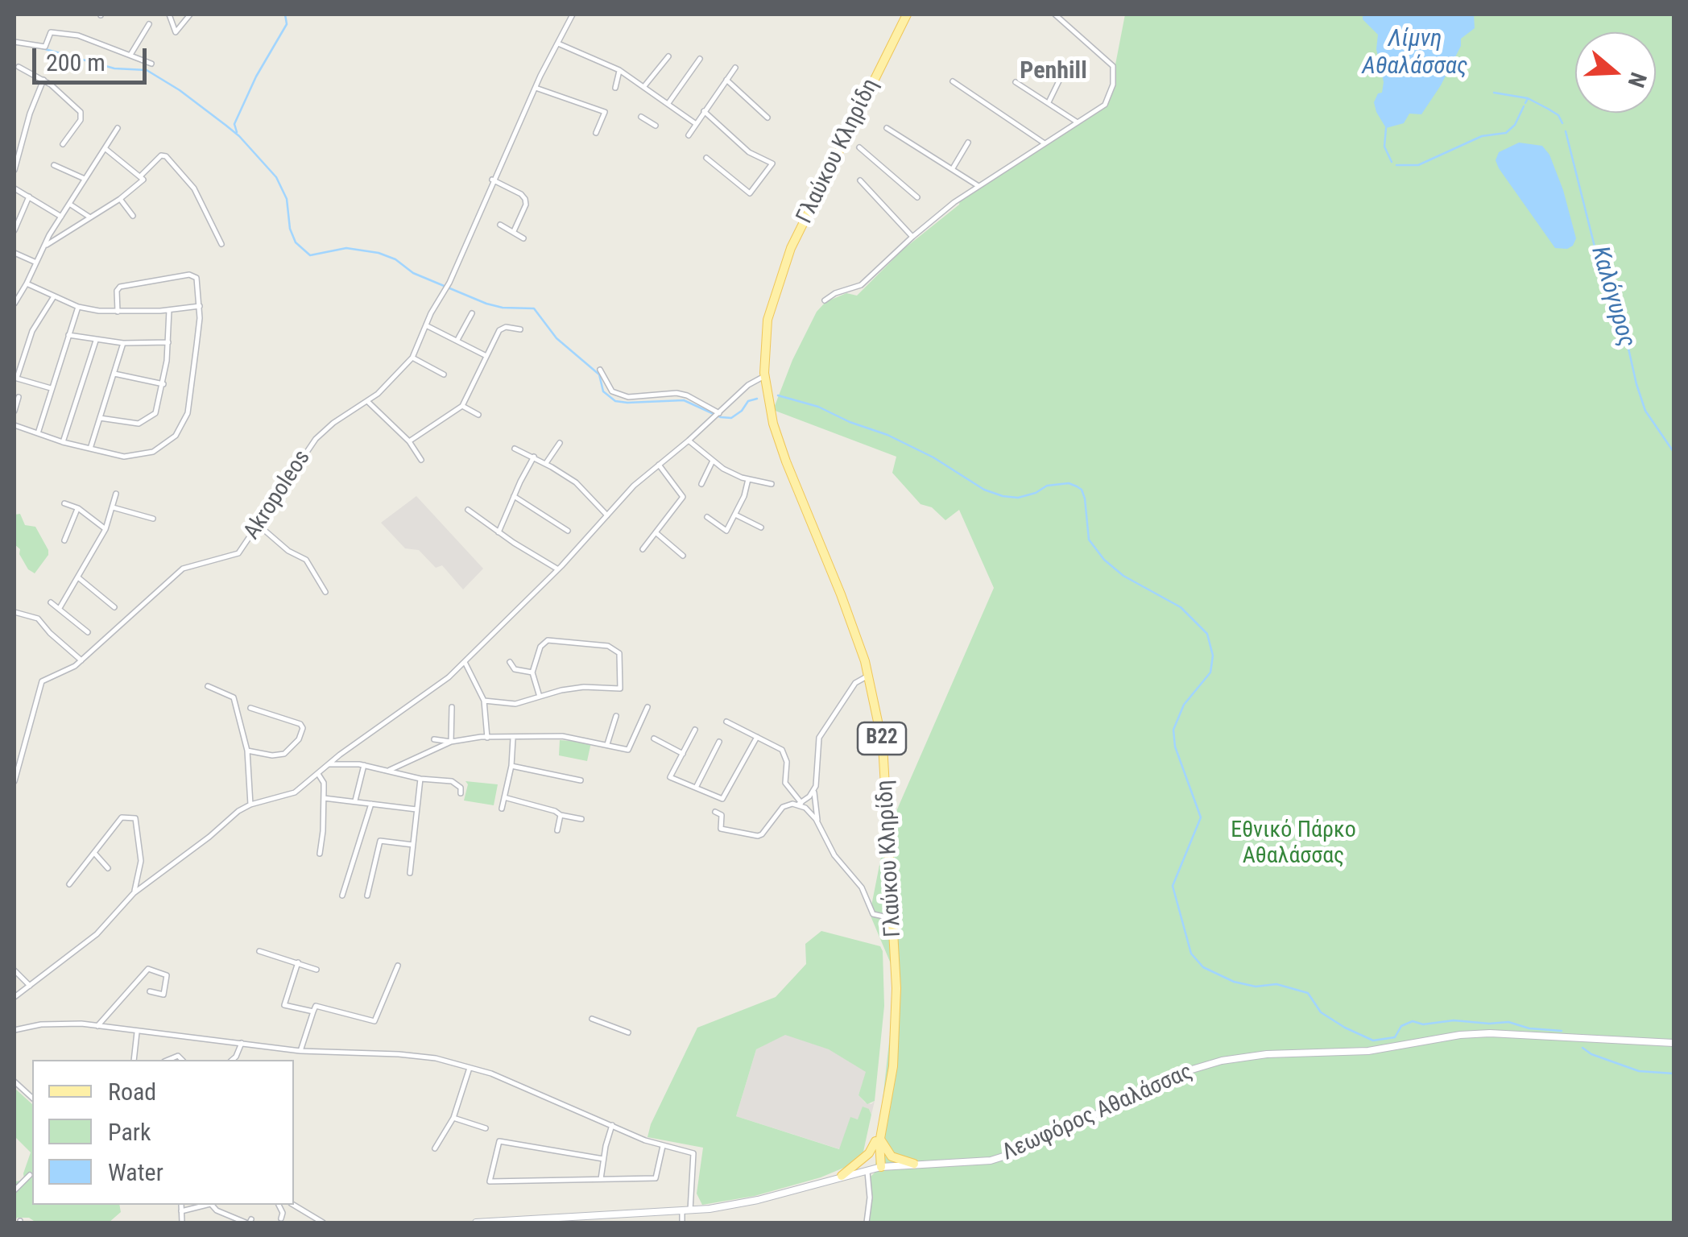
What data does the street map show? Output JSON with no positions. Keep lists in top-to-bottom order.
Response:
{
  "streets": {
    "main road": ["Γλαύκου Κληρίδη", "B22", "Λεωφόρος Αθαλάσσας"],
    "street": ["Akropoleos"]
  },
  "crossings": [
    ["Γλαύκου Κληρίδη", "Λεωφόρος Αθαλάσσας"]
  ],
  "districts": ["Penhill"],
  "water": ["Λίμνη Αθαλάσσας", "Καλόγυρος"],
  "parks": ["Εθνικό Πάρκο Αθαλάσσας"],
  "legend": ["Road", "Park", "Water"],
  "scale_bar": "200 m",
  "north": "right"
}
